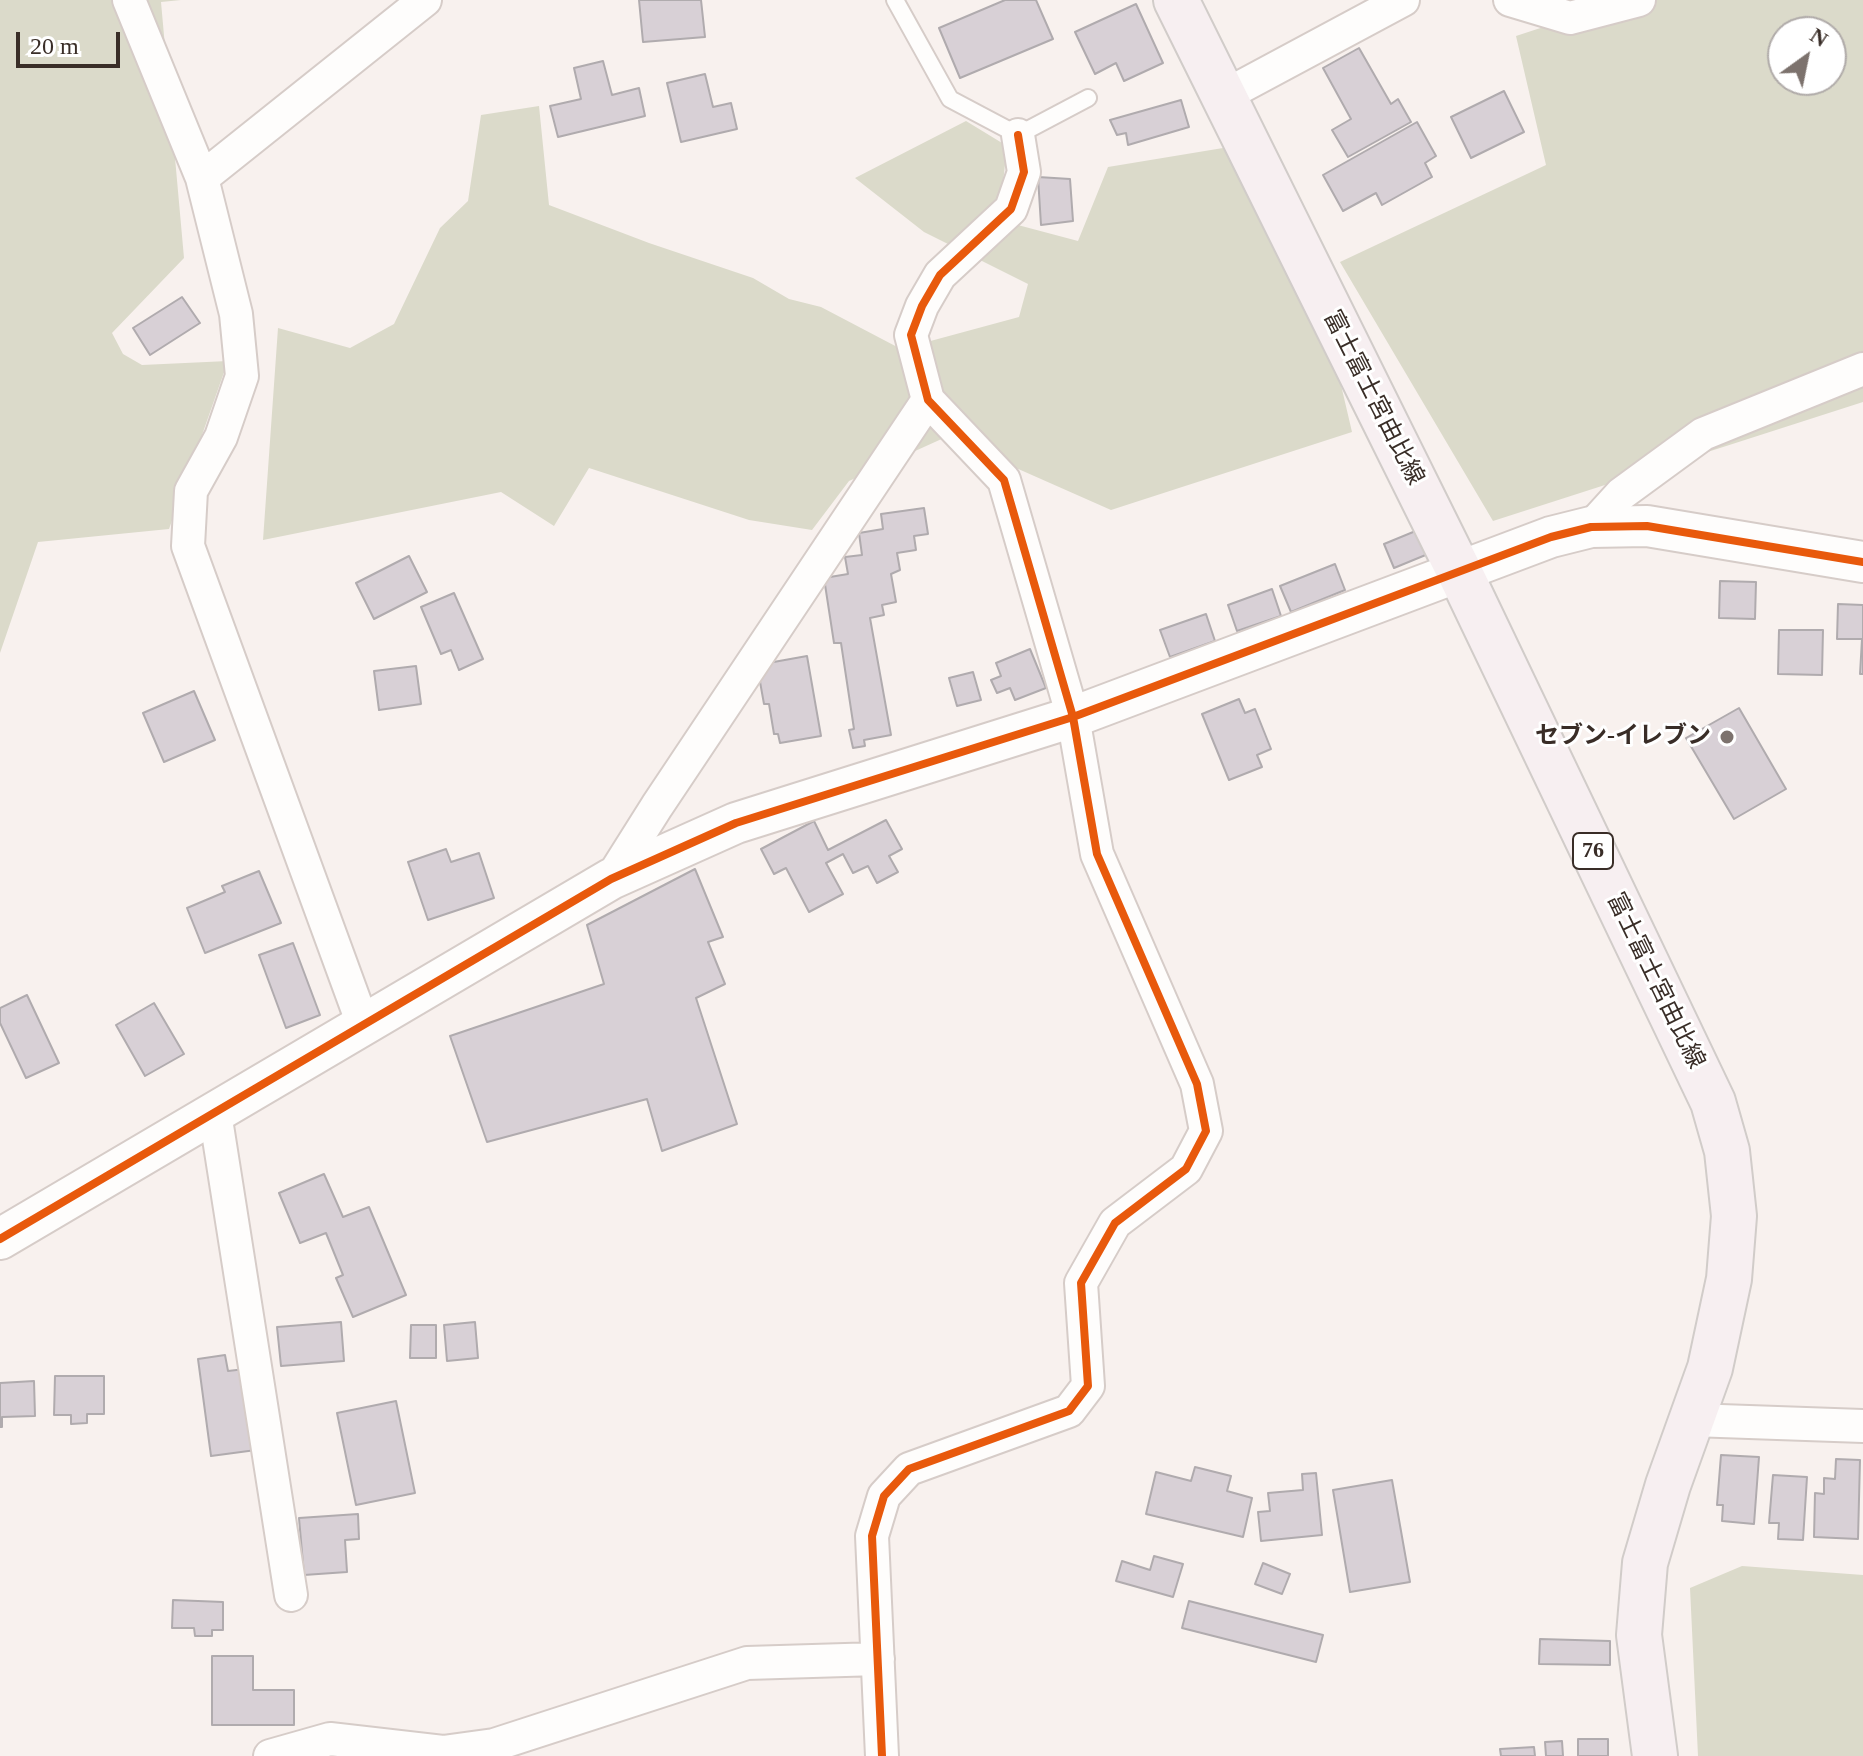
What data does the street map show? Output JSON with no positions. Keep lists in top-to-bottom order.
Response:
{
  "streets": {
    "main road": ["富士富士宮由比線", "76"]
  },
  "places": ["セブン-イレブン"],
  "scale_bar": "20 m",
  "north": "top right"
}
